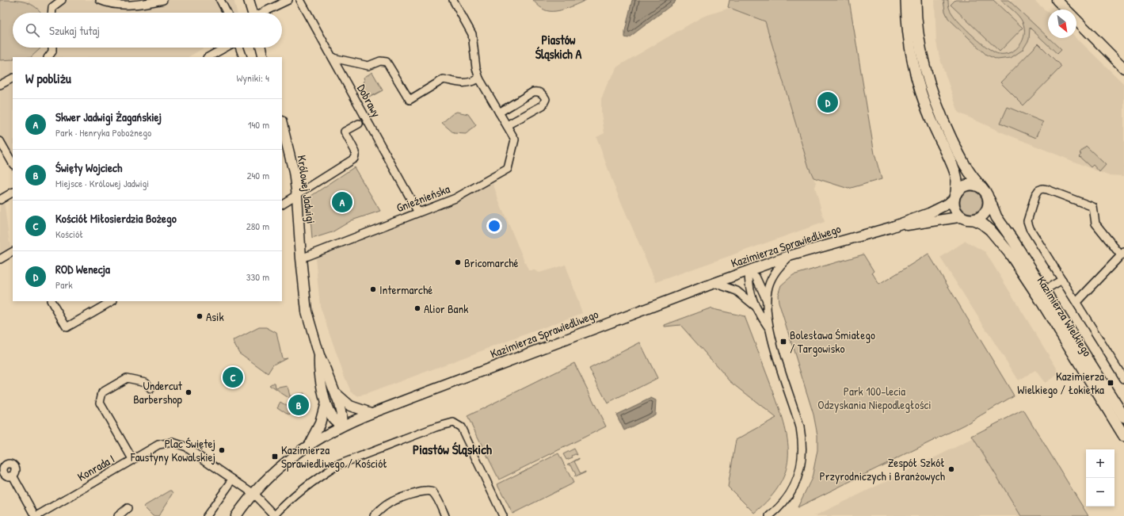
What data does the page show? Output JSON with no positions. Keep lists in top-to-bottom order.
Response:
{
  "streets": {
    "main road": ["Kazimierza Wielkiego"],
    "street": [
      "Dobrawy",
      "Królowej Jadwigi",
      "Gnieźnieńska",
      "Kazimierza Sprawiedliwego",
      "Konrada I"
    ]
  },
  "crossings": [
    ["Dobrawy", "Gnieźnieńska"],
    ["Królowej Jadwigi", "Gnieźnieńska"],
    ["Królowej Jadwigi", "Kazimierza Sprawiedliwego"],
    ["Kazimierza Sprawiedliwego", "Kazimierza Wielkiego"],
    ["Kazimierza Sprawiedliwego", "Konrada I"]
  ],
  "districts": ["Piastów Śląskich A", "Piastów Śląskich"],
  "parks": ["Park 100-lecia Odzyskania Niepodległości"],
  "places": {
    "other": [
      "Bricomarché",
      "Intermarché",
      "Alior Bank",
      "Asik",
      "Undercut Barbershop",
      "Plac Świętej Faustyny Kowalskiej",
      "Zespół Szkół Przyrodniczych i Branżowych"
    ],
    "transit": ["Bolesława Śmiałego / Targowisko", "Kazimierza Wielkiego / Łokietka", "Kazimierza Sprawiedliwego / Kościół"]
  },
  "north": "bottom right",
  "page": {
    "search": "Szukaj tutaj",
    "heading": ["W pobliżu", "Wyniki: 4"],
    "pins": [
      "D",
      "A",
      "C",
      "B"
    ],
    "list": [
      {
        "mark": "A",
        "name": "Skwer Jadwigi Żagańskiej",
        "note": "Park · Henryka Pobożnego",
        "value": "140 m"
      },
      {
        "mark": "B",
        "name": "Święty Wojciech",
        "note": "Miejsce · Królowej Jadwigi",
        "value": "240 m"
      },
      {
        "mark": "C",
        "name": "Kościół Miłosierdzia Bożego",
        "note": "Kościół",
        "value": "280 m"
      },
      {
        "mark": "D",
        "name": "ROD Wenecja",
        "note": "Park",
        "value": "330 m"
      }
    ],
    "map_buttons": ["+", "−"]
  }
}
